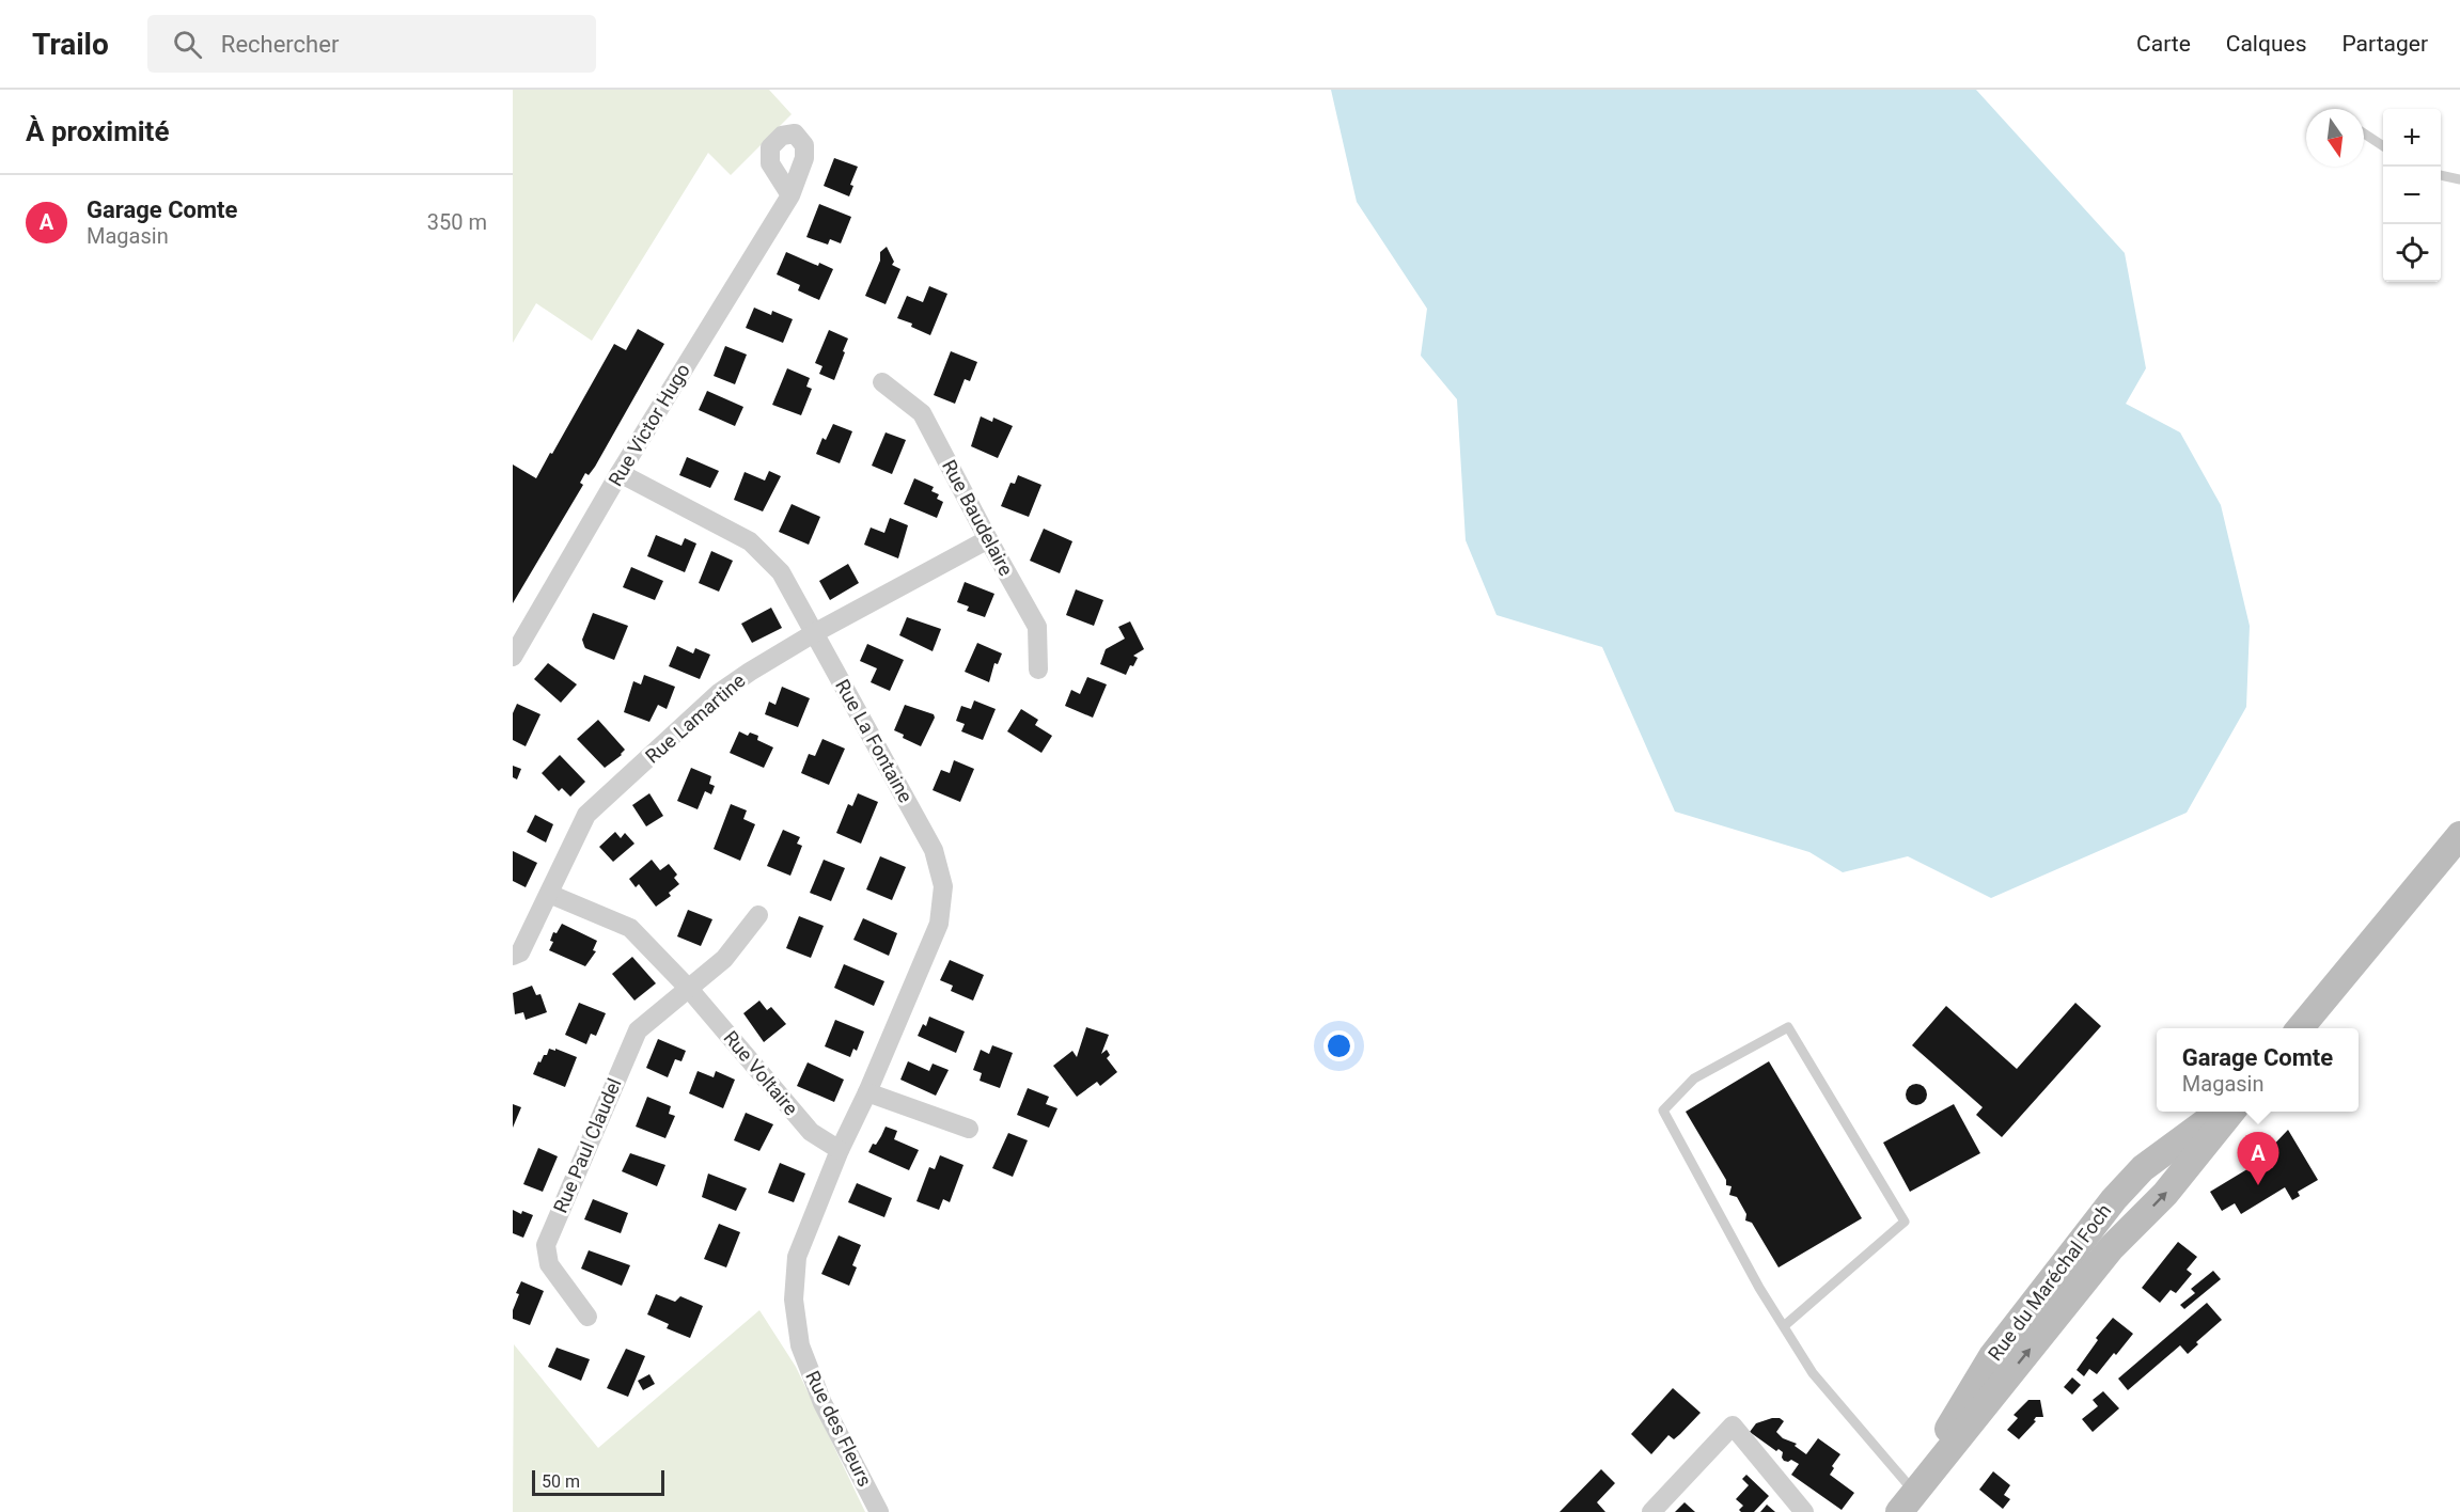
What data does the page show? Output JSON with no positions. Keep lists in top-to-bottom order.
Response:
{
  "streets": {
    "main road": ["Rue du Maréchal Foch"],
    "street": [
      "Rue Victor Hugo",
      "Rue Baudelaire",
      "Rue Lamartine",
      "Rue La Fontaine",
      "Rue Voltaire",
      "Rue Paul Claudel",
      "Rue des Fleurs"
    ]
  },
  "crossings": [
    ["Rue Victor Hugo", "Rue La Fontaine"],
    ["Rue Baudelaire", "Rue Lamartine"],
    ["Rue Lamartine", "Rue La Fontaine"],
    ["Rue Lamartine", "Rue Voltaire"],
    ["Rue La Fontaine", "Rue Voltaire"],
    ["Rue La Fontaine", "Rue des Fleurs"],
    ["Rue Voltaire", "Rue Paul Claudel"]
  ],
  "scale_bar": "50 m",
  "north": "bottom",
  "page": {
    "header": "Trailo",
    "search": "Rechercher",
    "nav": ["Carte", "Calques", "Partager"],
    "heading": "À proximité",
    "map_buttons": ["+", "−"],
    "list": [
      {
        "mark": "A",
        "name": "Garage Comte",
        "note": "Magasin",
        "value": "350 m"
      }
    ],
    "popup": ["Garage Comte", "Magasin"],
    "pins": "A",
    "scale": "50 m"
  }
}
